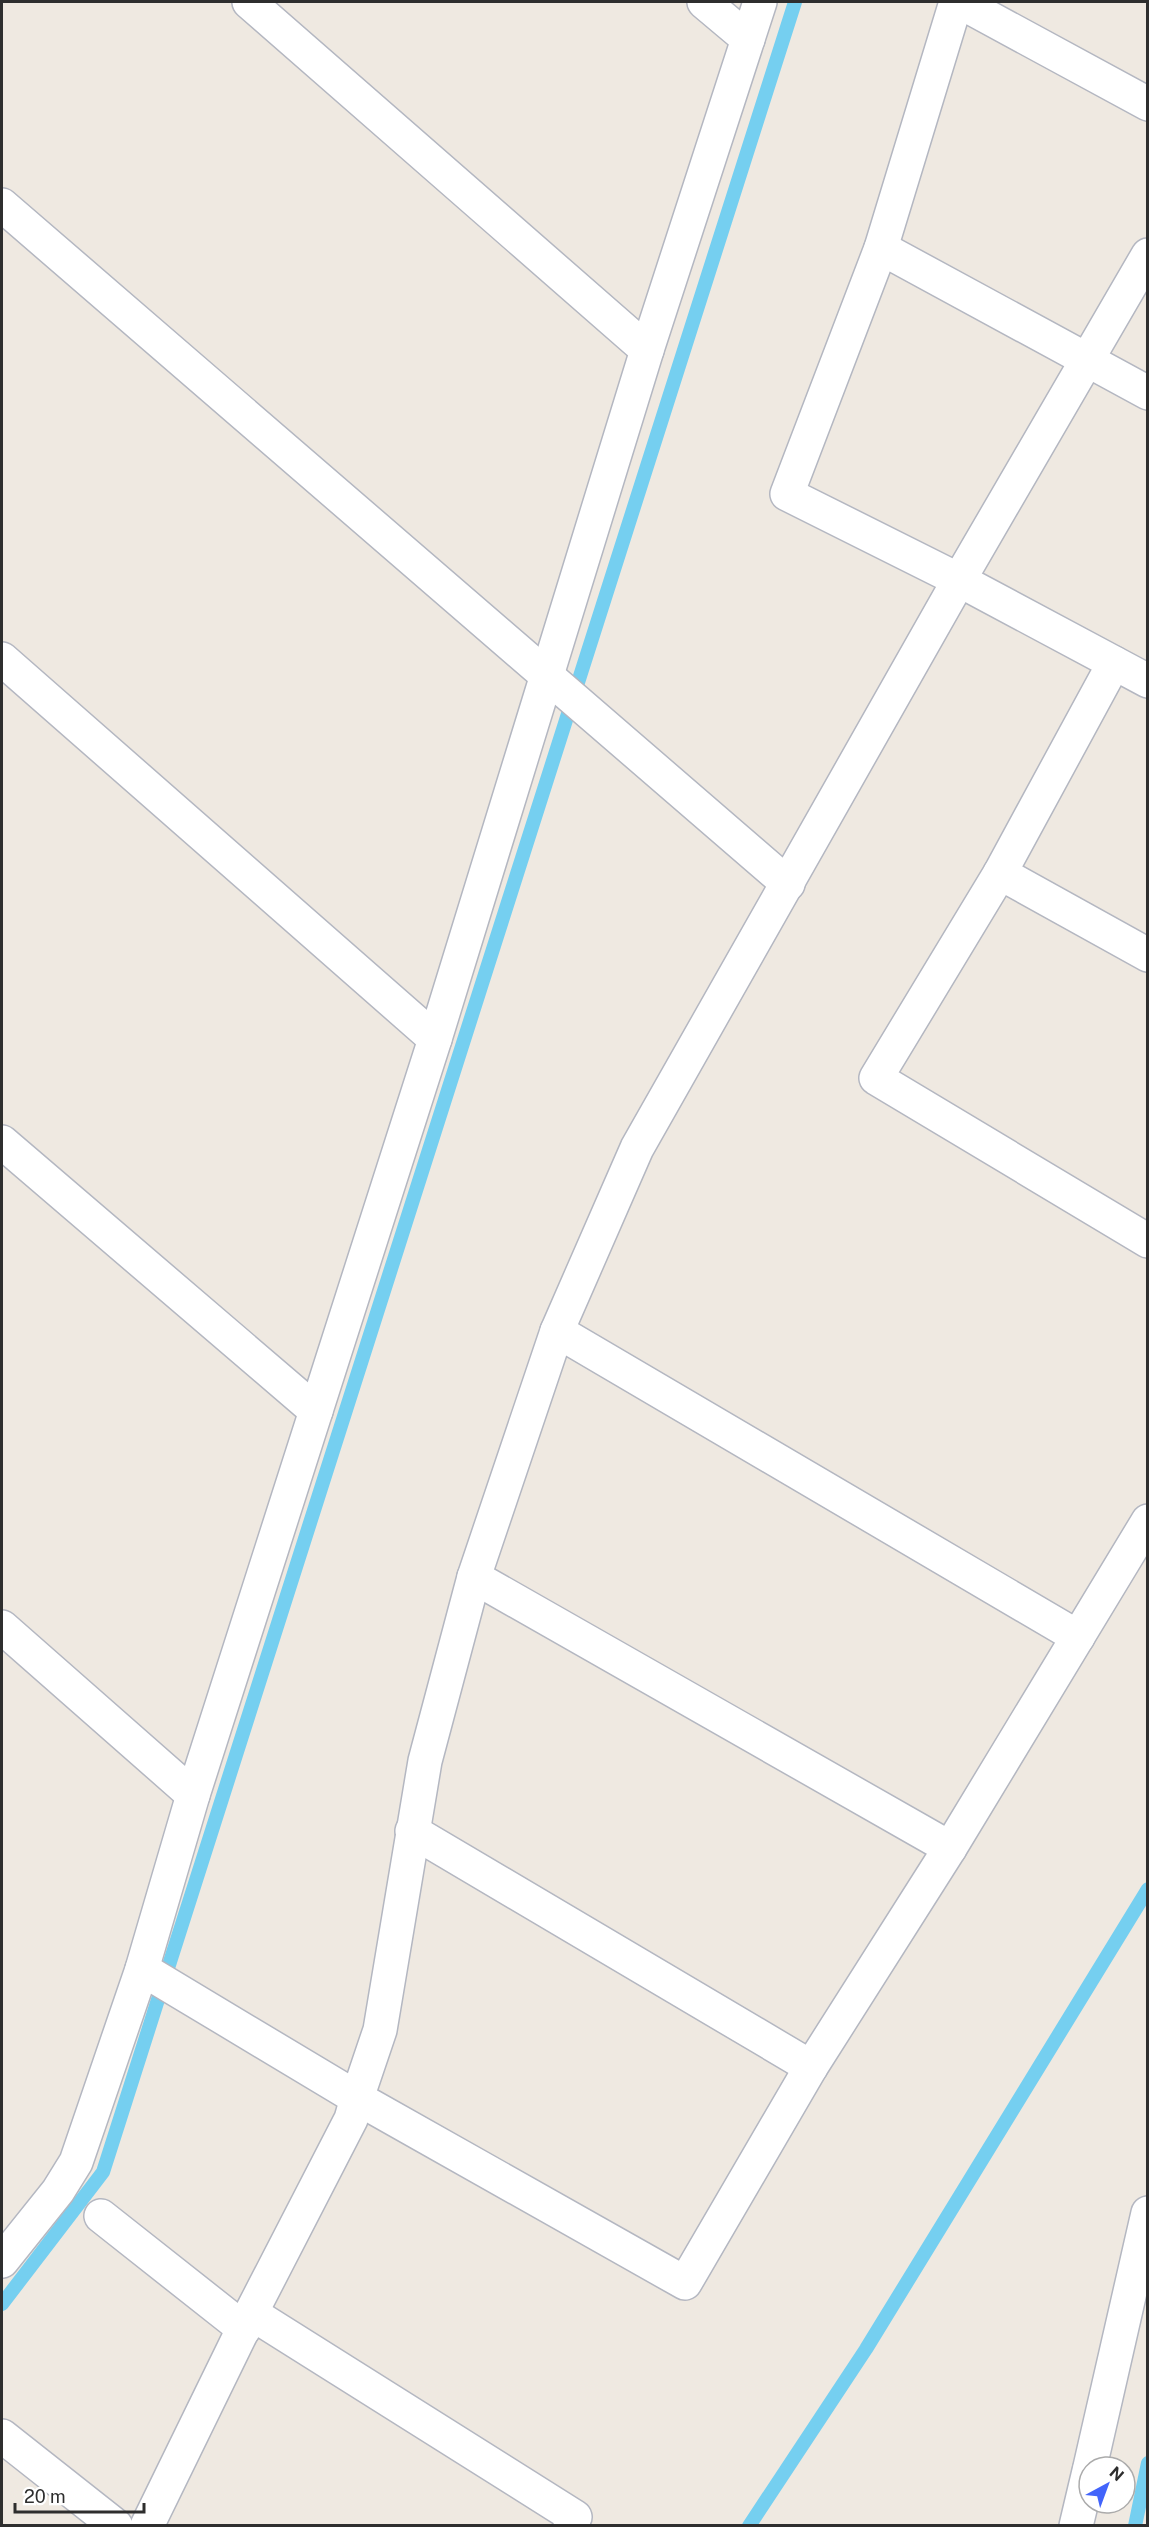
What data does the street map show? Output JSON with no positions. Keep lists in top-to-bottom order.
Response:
{
  "scale_bar": "20 m",
  "north": "top right"
}
